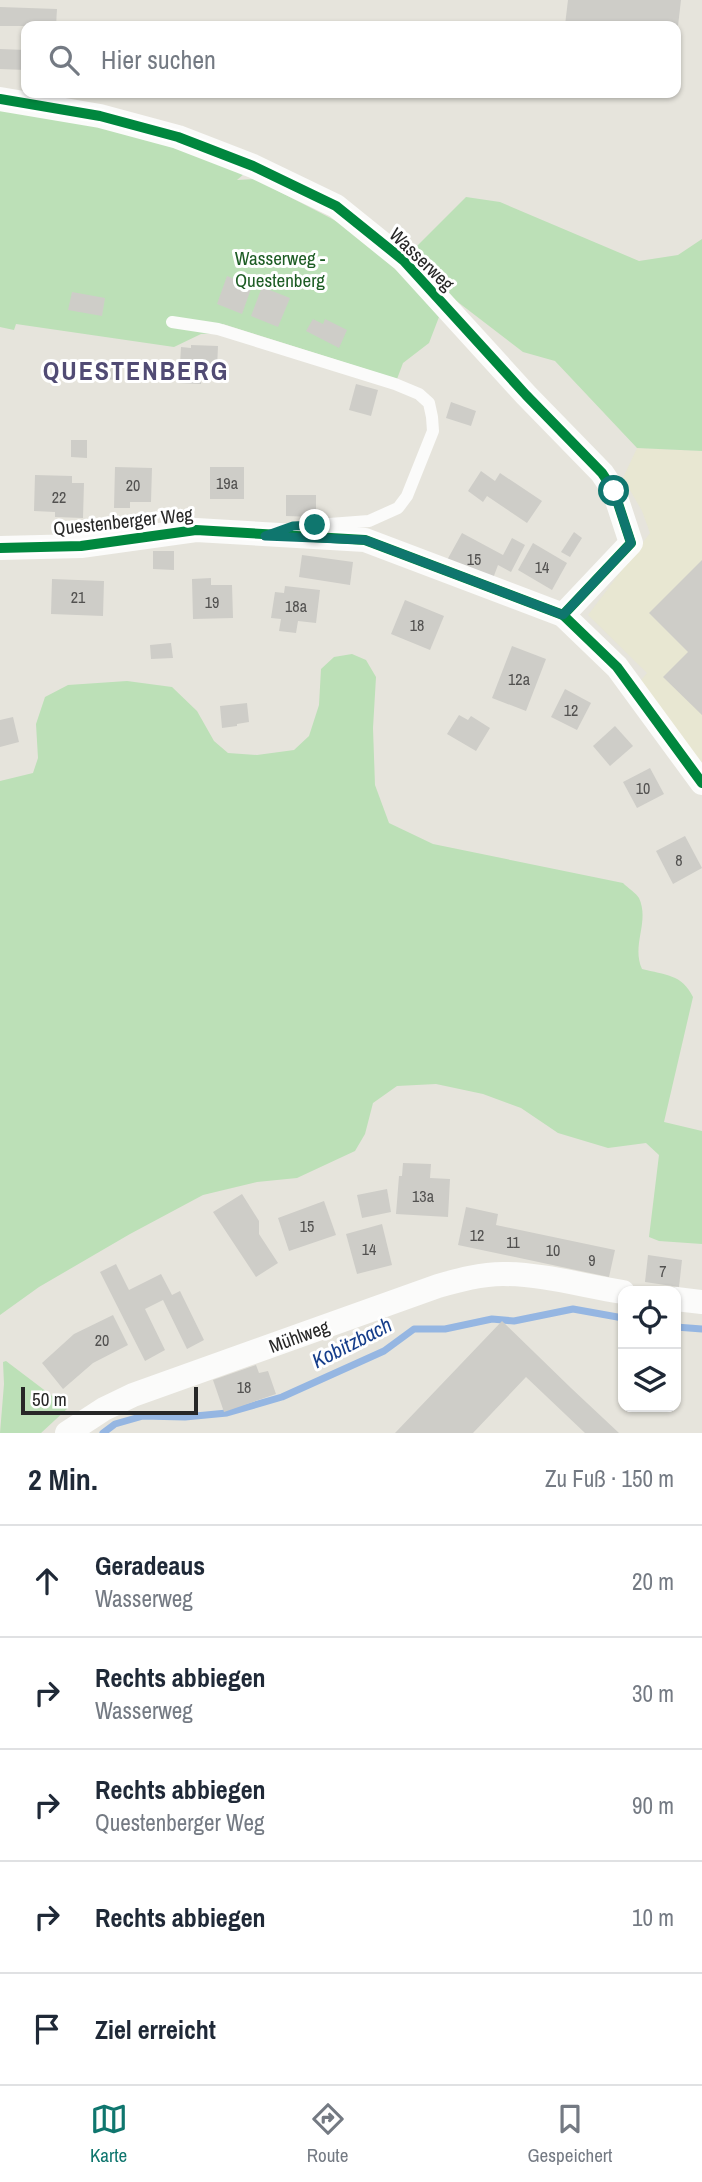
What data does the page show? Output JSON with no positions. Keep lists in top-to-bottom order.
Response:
{
  "streets": {
    "street": ["Wasserweg", "Questenberger Weg", "Mühlweg"]
  },
  "crossings": [
    ["Wasserweg", "Questenberger Weg"]
  ],
  "districts": ["QUESTENBERG"],
  "water": ["Kobitzbach"],
  "parks": ["Wasserweg - Questenberg"],
  "house_numbers": [
    "19a",
    "20",
    "22",
    "15",
    "14",
    "21",
    "19",
    "18a",
    "18",
    "12a",
    "12",
    "10",
    "8",
    "13a",
    "15",
    "12",
    "11",
    "14",
    "10",
    "9",
    "7",
    "20",
    "18"
  ],
  "scale_bar": "50 m",
  "page": {
    "search": "Hier suchen",
    "scale": "50 m",
    "heading": ["2 Min.", "Zu Fuß · 150 m"],
    "list": [
      ["Geradeaus", "Wasserweg", "20 m"],
      ["Rechts abbiegen", "Wasserweg", "30 m"],
      ["Rechts abbiegen", "Questenberger Weg", "90 m"],
      ["Rechts abbiegen", "10 m"],
      "Ziel erreicht"
    ],
    "nav": ["Karte", "Route", "Gespeichert"]
  }
}
